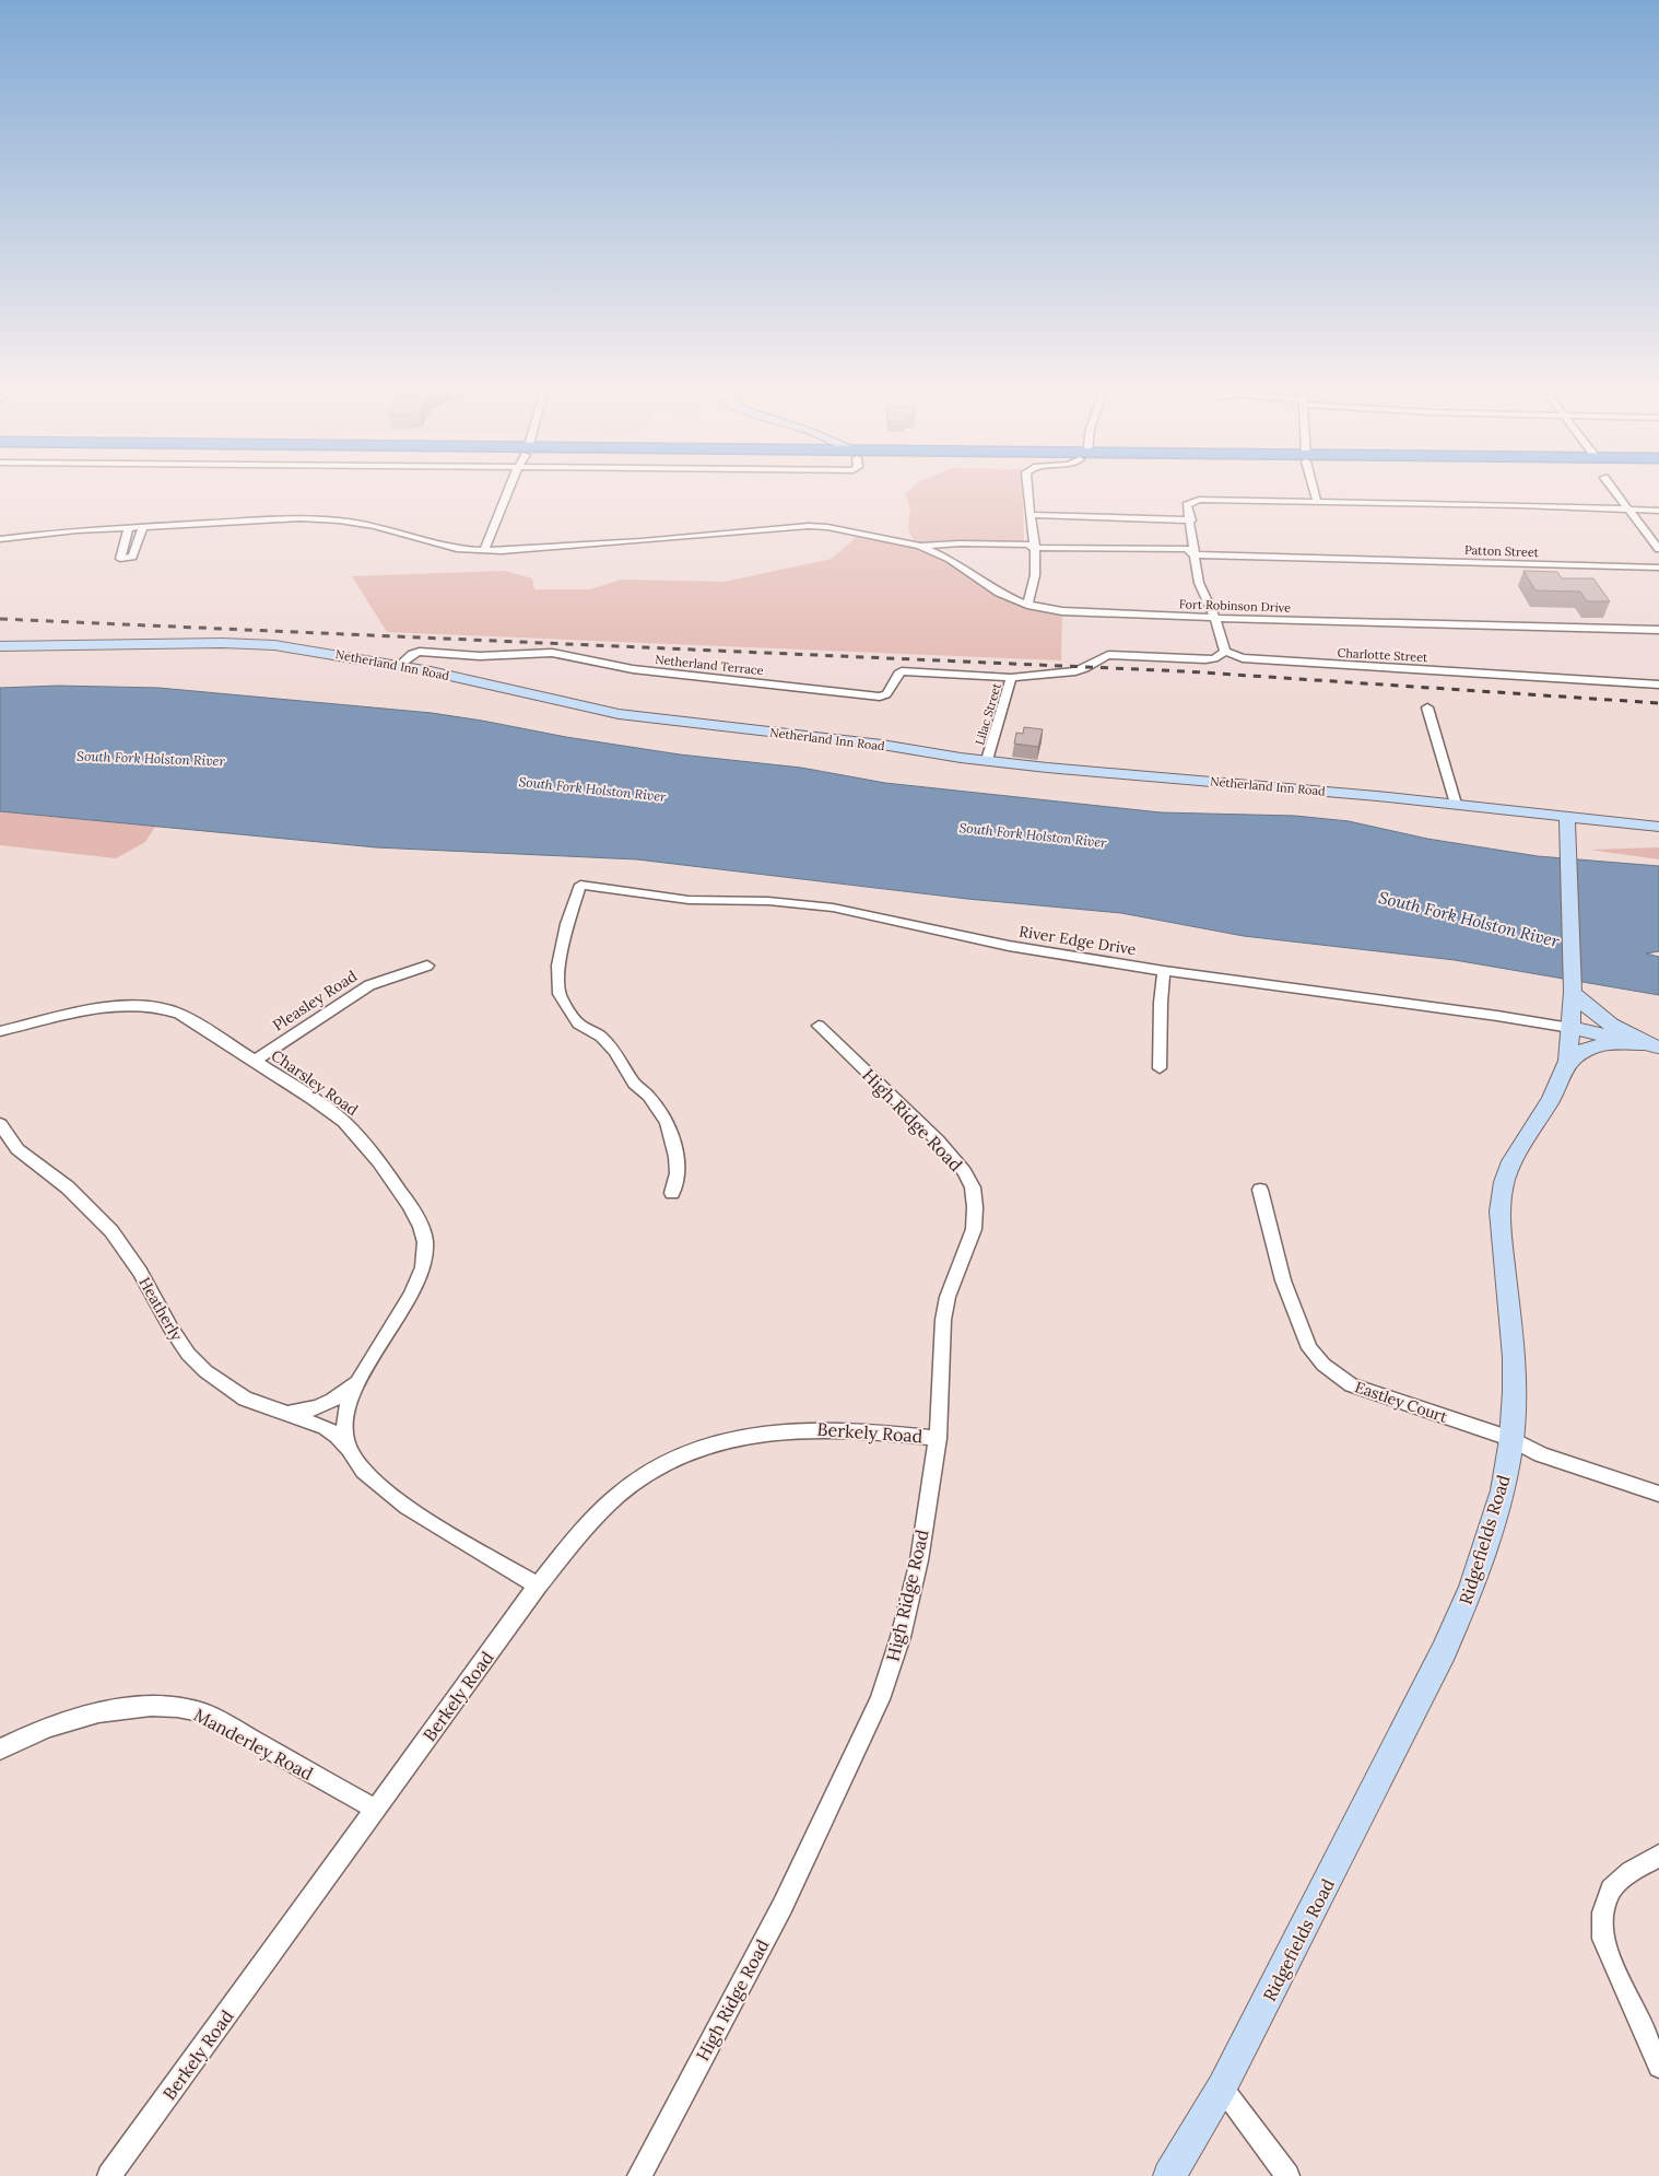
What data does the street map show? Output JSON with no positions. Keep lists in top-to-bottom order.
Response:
{
  "streets": {
    "main road": ["Netherland Inn Road", "Ridgefields Road"],
    "street": [
      "Patton Street",
      "Fort Robinson Drive",
      "Charlotte Street",
      "Netherland Terrace",
      "Lilac Street",
      "River Edge Drive",
      "Pleasley Road",
      "Charsley Road",
      "High Ridge Road",
      "Heatherly",
      "Eastley Court",
      "Berkely Road",
      "Manderley Road"
    ]
  },
  "crossings": [
    ["Patton Street", "Fort Robinson Drive"],
    ["Charlotte Street", "Lilac Street"],
    ["Netherland Inn Road", "Netherland Terrace"],
    ["Netherland Inn Road", "Lilac Street"],
    ["Netherland Inn Road", "Ridgefields Road"],
    ["Netherland Terrace", "Lilac Street"],
    ["River Edge Drive", "Ridgefields Road"],
    ["Pleasley Road", "Charsley Road"],
    ["Charsley Road", "Heatherly"],
    ["High Ridge Road", "Berkely Road"],
    ["Heatherly", "Berkely Road"],
    ["Eastley Court", "Ridgefields Road"],
    ["Berkely Road", "Manderley Road"]
  ],
  "water": ["South Fork Holston River"]
}
